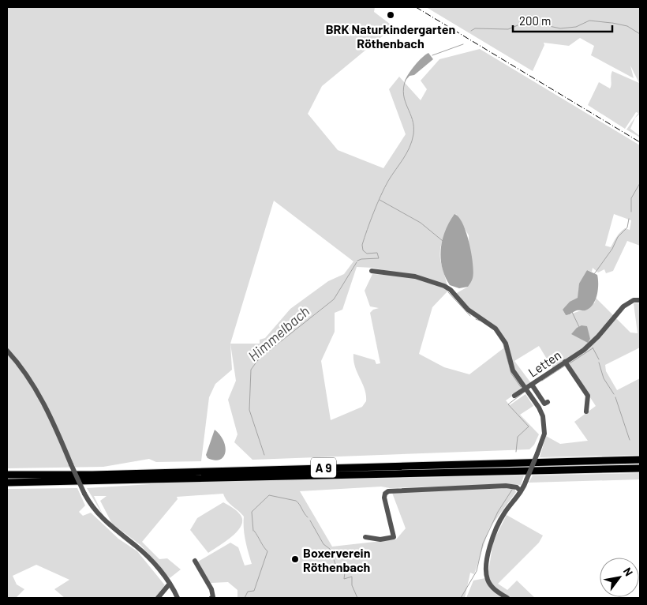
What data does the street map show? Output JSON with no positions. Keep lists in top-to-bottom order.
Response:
{
  "streets": {
    "highway": ["A 9"],
    "street": ["Letten"]
  },
  "water": ["Himmelbach"],
  "places": ["BRK Naturkindergarten Röthenbach", "Boxerverein Röthenbach"],
  "scale_bar": "200 m",
  "north": "top right"
}
